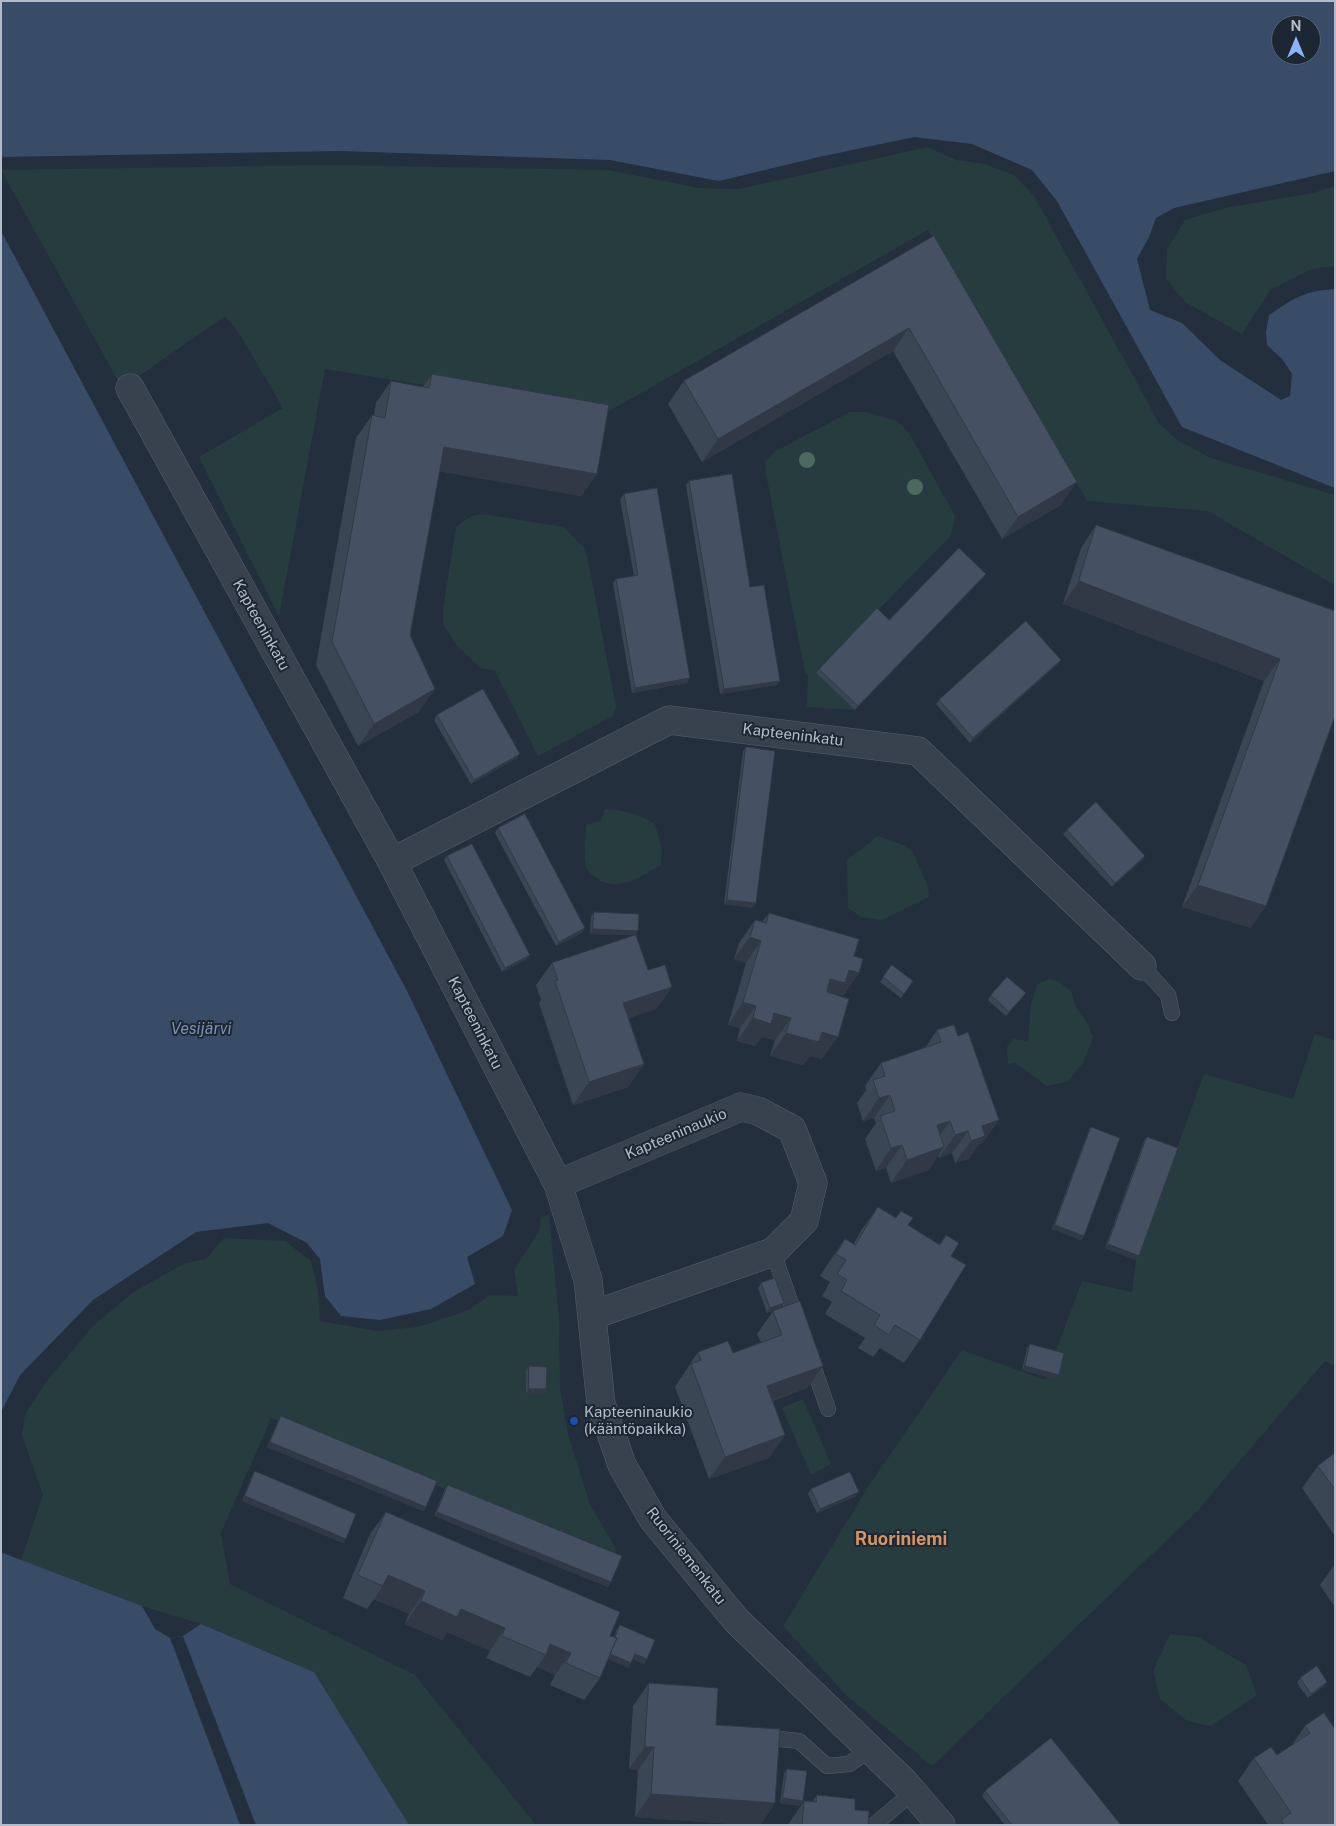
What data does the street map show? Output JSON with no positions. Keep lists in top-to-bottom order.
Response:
{
  "streets": {
    "street": ["Kapteeninkatu", "Kapteeninaukio", "Ruoriniemenkatu"]
  },
  "crossings": [
    ["Kapteeninkatu", "Kapteeninaukio"],
    ["Kapteeninkatu", "Ruoriniemenkatu"],
    ["Kapteeninaukio", "Ruoriniemenkatu"]
  ],
  "districts": ["Ruoriniemi"],
  "water": ["Vesijärvi"],
  "places": ["Kapteeninaukio (kääntöpaikka)"],
  "north": "top"
}
